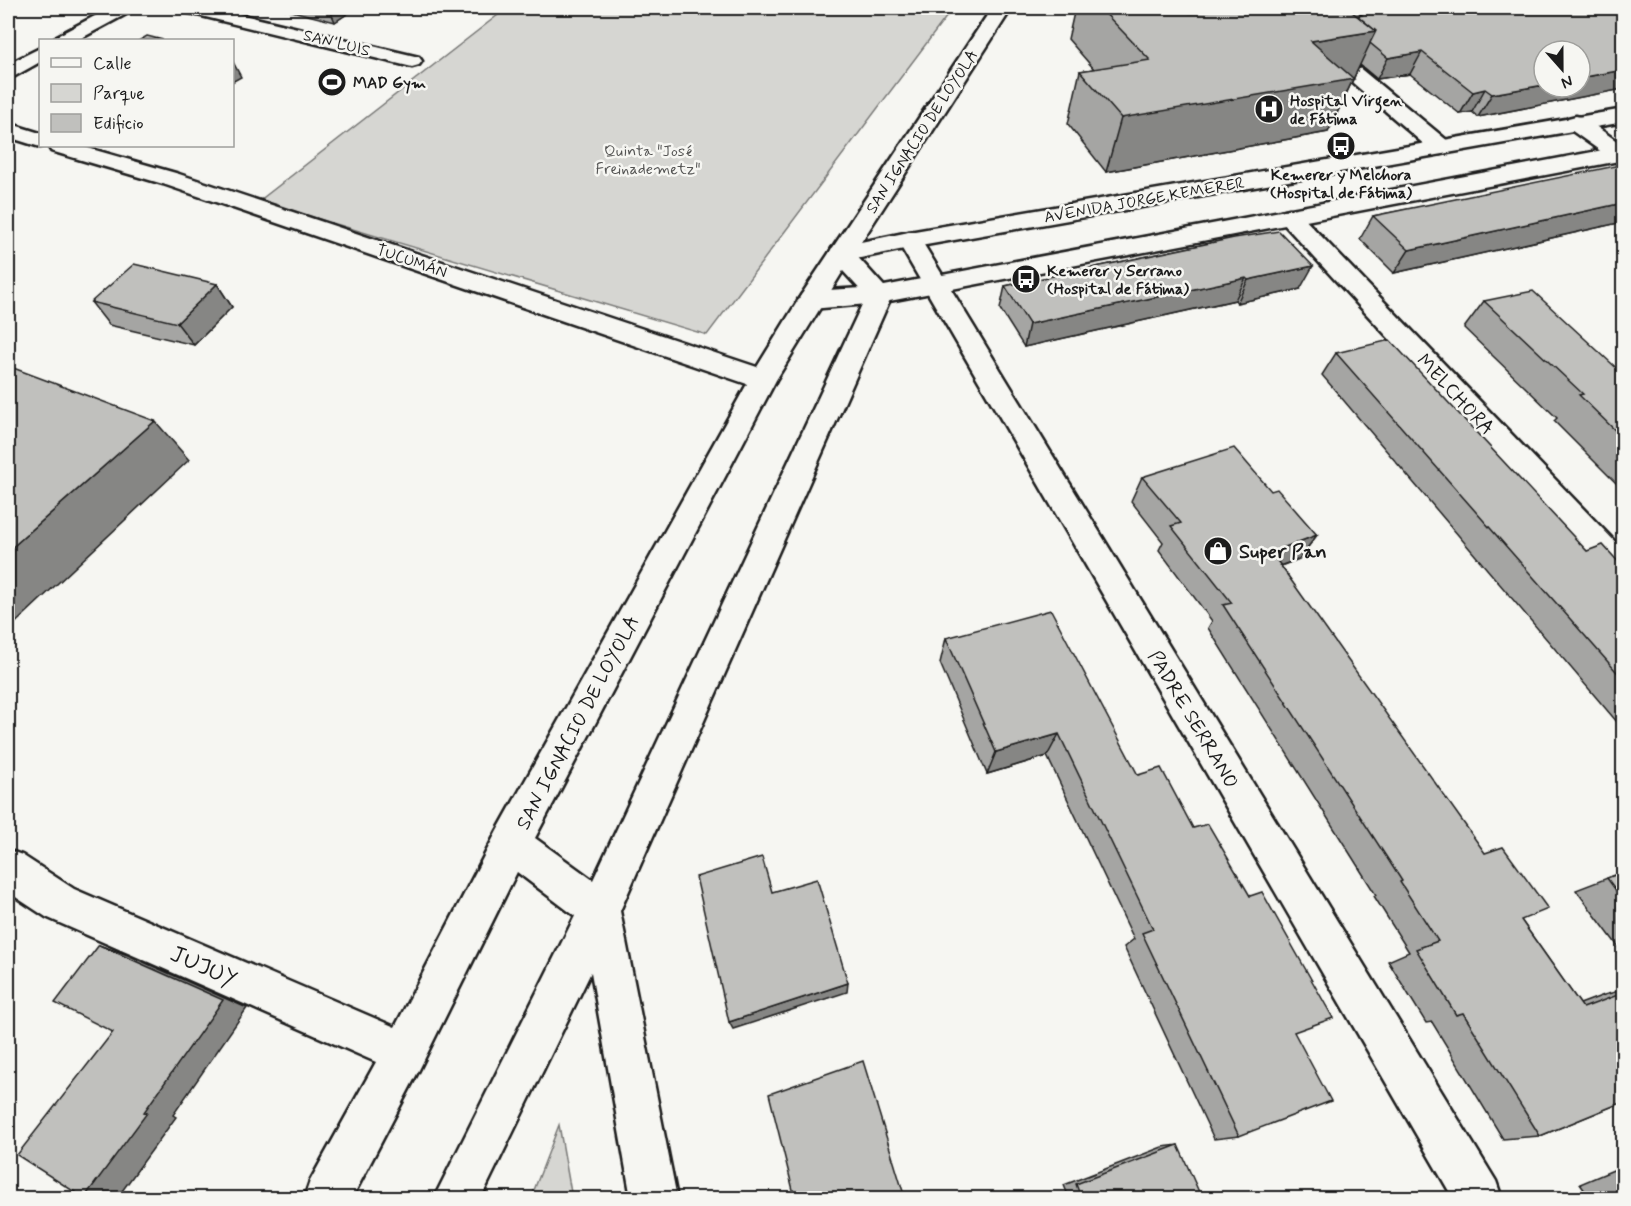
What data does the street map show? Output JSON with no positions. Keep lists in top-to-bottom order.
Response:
{
  "streets": {
    "street": [
      "SAN LUIS",
      "SAN IGNACIO DE LOYOLA",
      "AVENIDA JORGE KEMERER",
      "TUCUMÁN",
      "MELCHORA",
      "PADRE SERRANO",
      "JUJUY"
    ]
  },
  "crossings": [
    ["SAN IGNACIO DE LOYOLA", "AVENIDA JORGE KEMERER"],
    ["SAN IGNACIO DE LOYOLA", "TUCUMÁN"],
    ["SAN IGNACIO DE LOYOLA", "JUJUY"],
    ["AVENIDA JORGE KEMERER", "PADRE SERRANO"]
  ],
  "parks": ["Quinta \"José Freinademetz\""],
  "places": {
    "sports": ["MAD Gym"],
    "hospital": ["Hospital Vírgen de Fátima"],
    "bus stop": ["Kemerer y Melchora (Hospital de Fátima)", "Kemerer y Serrano (Hospital de Fátima)"],
    "shop": ["Super Pan"]
  },
  "legend": ["Calle", "Parque", "Edificio"],
  "north": "bottom"
}
